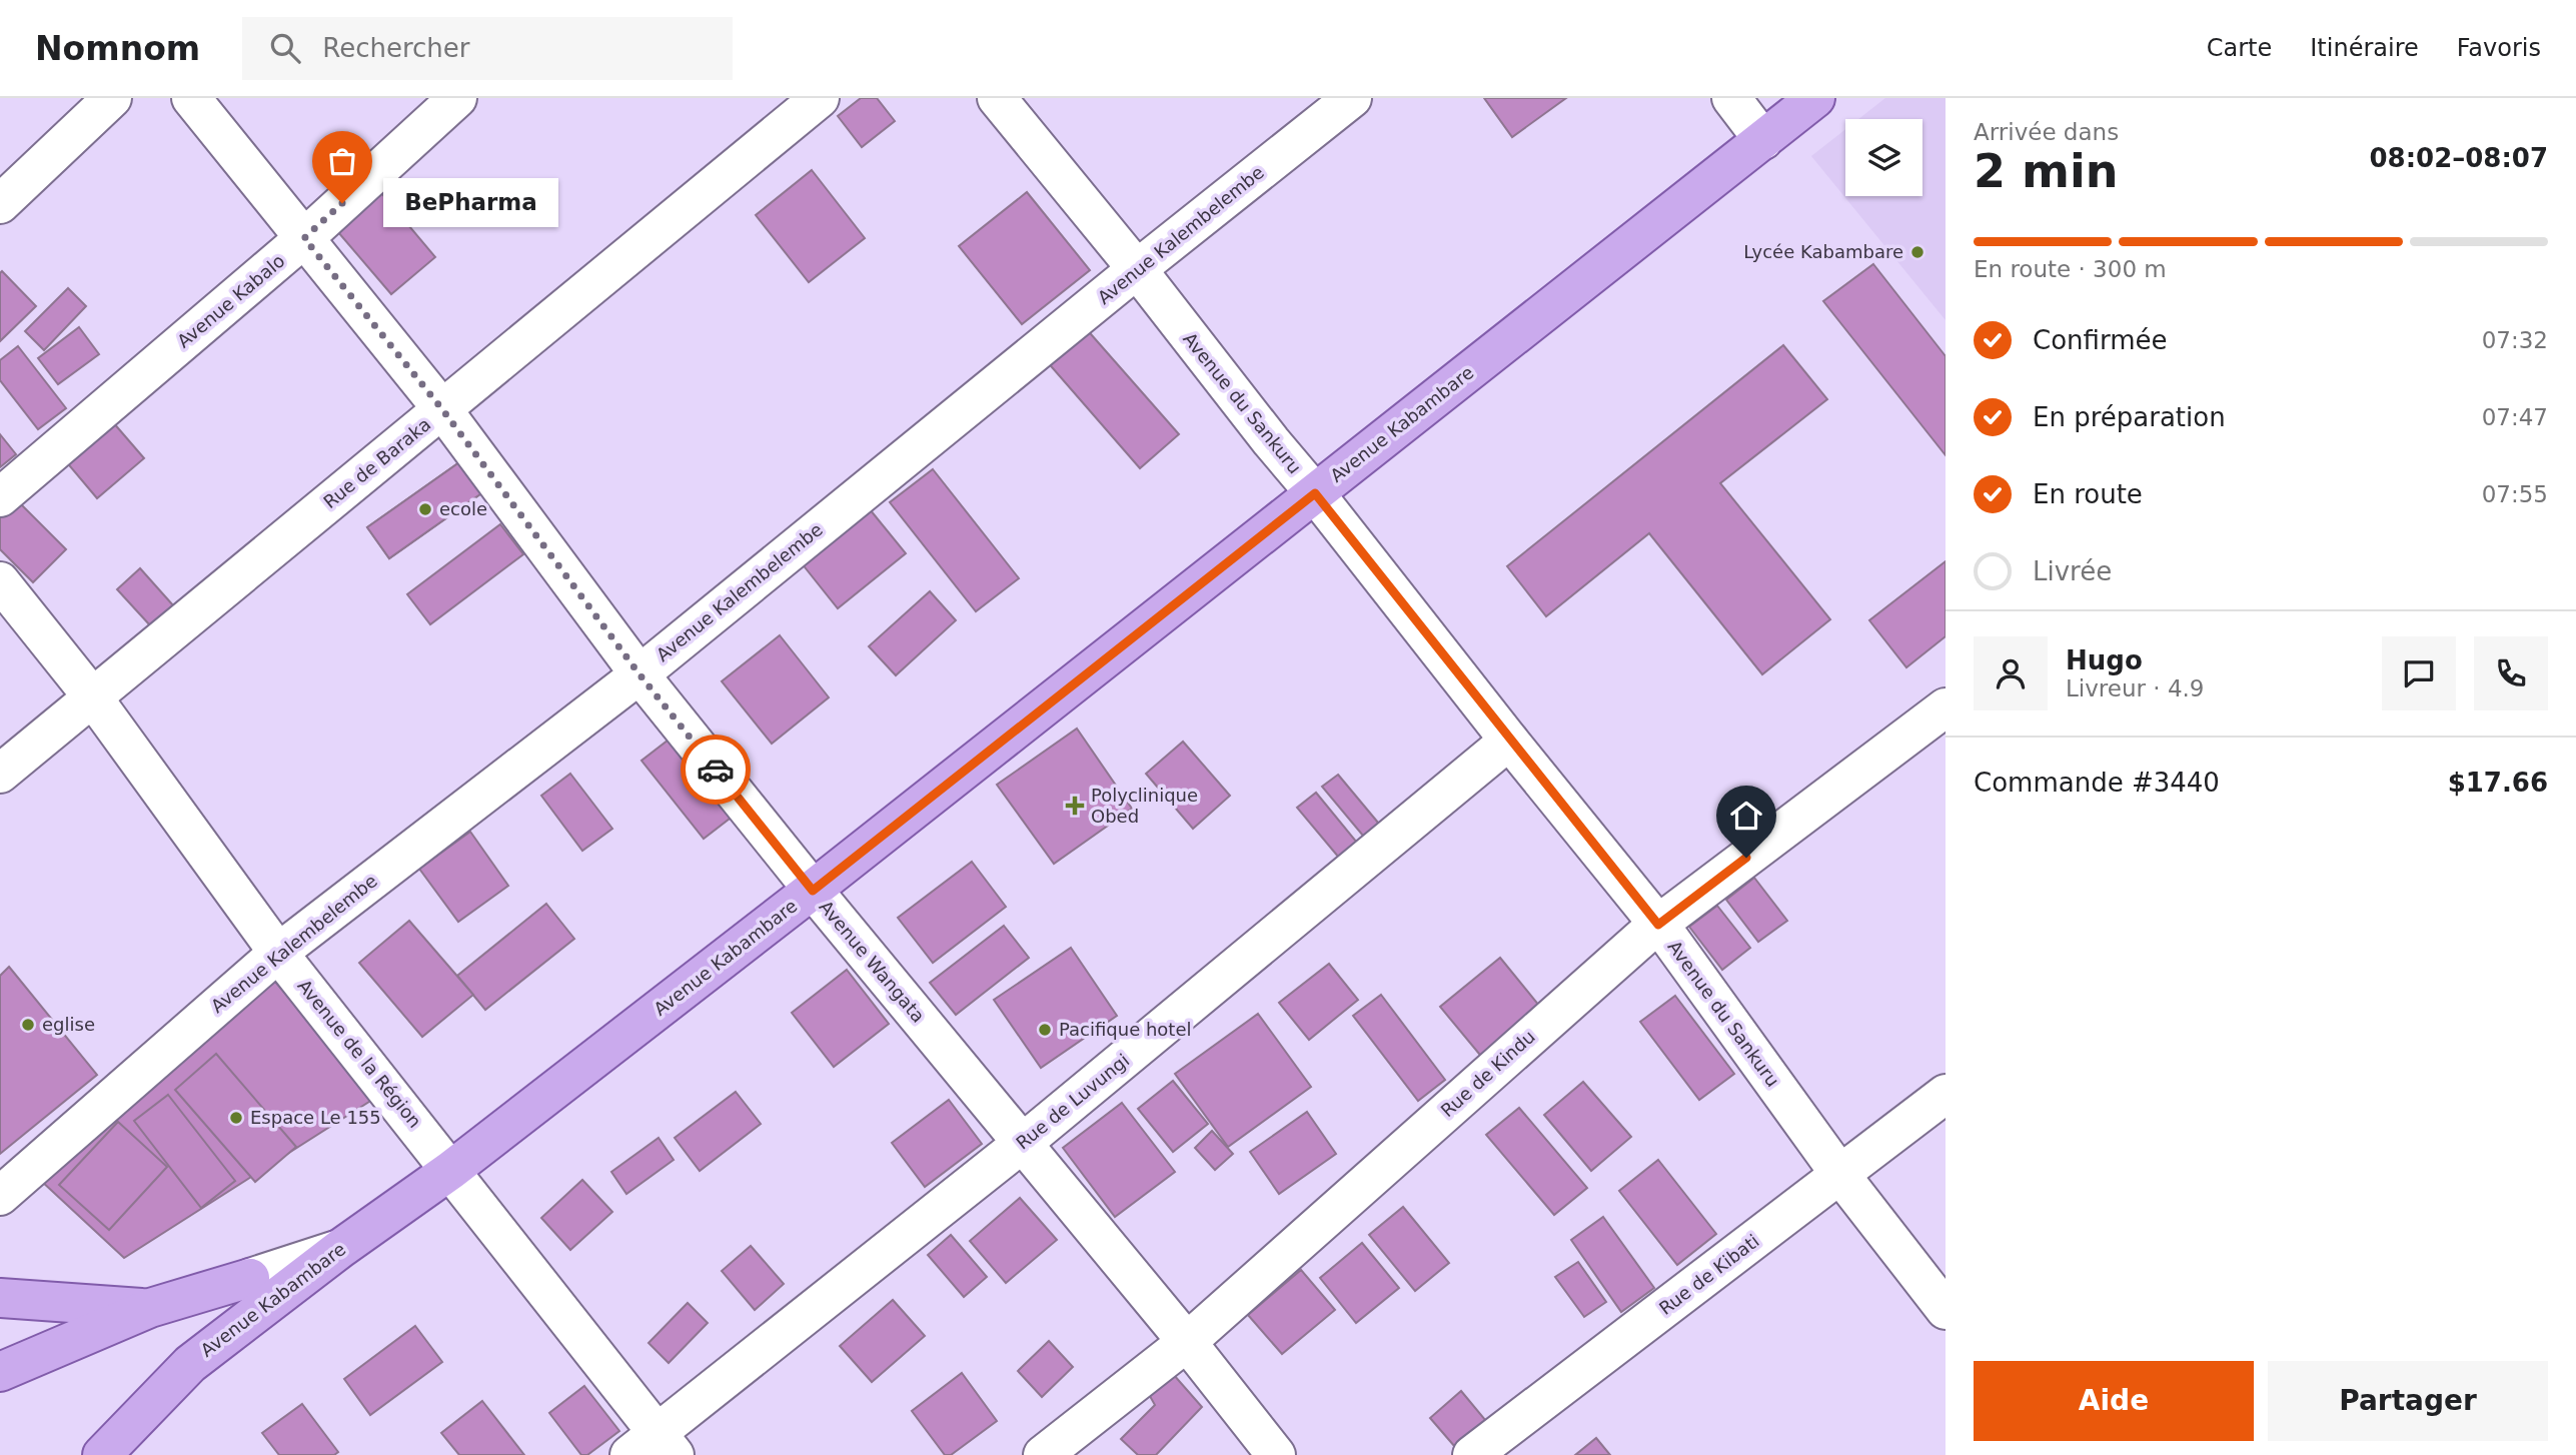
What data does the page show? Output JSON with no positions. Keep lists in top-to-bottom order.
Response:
{
  "streets": {
    "main road": ["Avenue Kabambare"],
    "street": [
      "Avenue Kalembelembe",
      "Avenue Kabalo",
      "Avenue du Sankuru",
      "Rue de Baraka",
      "Avenue Wangata",
      "Avenue de la Région",
      "Rue de Kindu",
      "Rue de Luvungi",
      "Rue de Kibati"
    ]
  },
  "crossings": [
    ["Avenue Kalembelembe", "Avenue du Sankuru"],
    ["Avenue Kalembelembe", "Avenue Wangata"],
    ["Avenue Kalembelembe", "Avenue de la Région"],
    ["Avenue Kabalo", "Avenue Wangata"],
    ["Avenue du Sankuru", "Avenue Kabambare"],
    ["Avenue du Sankuru", "Rue de Kindu"],
    ["Avenue du Sankuru", "Rue de Luvungi"],
    ["Avenue du Sankuru", "Rue de Kibati"],
    ["Avenue Kabambare", "Avenue Wangata"],
    ["Avenue Kabambare", "Avenue de la Région"],
    ["Rue de Baraka", "Avenue Wangata"],
    ["Rue de Baraka", "Avenue de la Région"],
    ["Avenue Wangata", "Rue de Kindu"],
    ["Avenue Wangata", "Rue de Luvungi"],
    ["Avenue de la Région", "Rue de Luvungi"]
  ],
  "places": {
    "other": [
      "BePharma",
      "Lycée Kabambare",
      "ecole",
      "eglise",
      "Pacifique hotel",
      "Espace Le 155"
    ],
    "health": ["Polyclinique Obed"]
  },
  "page": {
    "header": "Nomnom",
    "search": "Rechercher",
    "nav": ["Carte", "Itinéraire", "Favoris"],
    "heading": ["2 min", "Arrivée dans", "08:02–08:07"],
    "panel": [
      "Hugo",
      "Livreur · 4.9",
      "Commande #3440",
      "$17.66"
    ],
    "bubble": "BePharma",
    "bar": "En route · 300 m",
    "list": [
      ["Confirmée", "07:32"],
      ["En préparation", "07:47"],
      ["En route", "07:55"],
      "Livrée"
    ],
    "buttons": ["Aide", "Partager"]
  }
}
